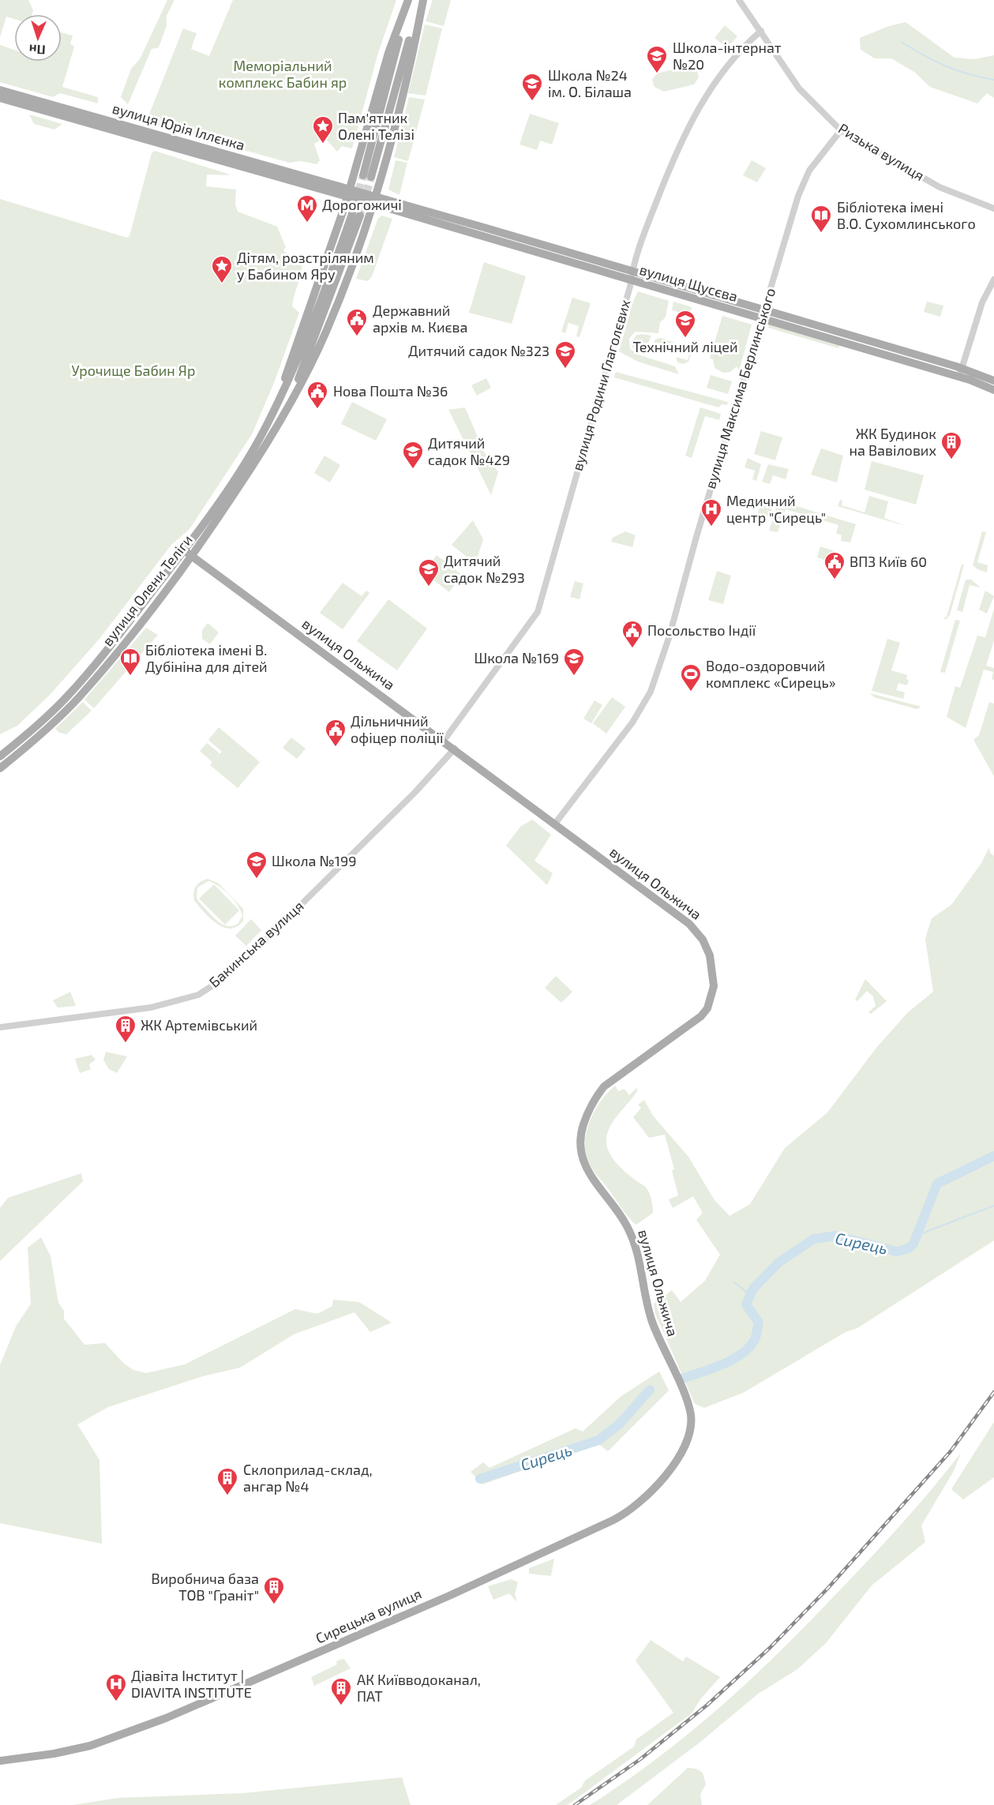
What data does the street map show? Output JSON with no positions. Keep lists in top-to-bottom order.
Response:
{
  "streets": {
    "main road": [
      "вулиця Юрія Іллєнка",
      "вулиця Щусєва",
      "вулиця Олени Теліги",
      "вулиця Ольжича",
      "Сирецька вулиця"
    ],
    "street": [
      "Ризька вулиця",
      "вулиця Родини Глаголєвих",
      "вулиця Максима Берлинського",
      "Бакинська вулиця"
    ]
  },
  "crossings": [
    ["вулиця Юрія Іллєнка", "вулиця Олени Теліги"],
    ["Ризька вулиця", "вулиця Родини Глаголєвих"],
    ["Ризька вулиця", "вулиця Максима Берлинського"],
    ["вулиця Щусєва", "вулиця Родини Глаголєвих"],
    ["вулиця Щусєва", "вулиця Максима Берлинського"],
    ["вулиця Щусєва", "вулиця Олени Теліги"],
    ["вулиця Родини Глаголєвих", "вулиця Ольжича"],
    ["вулиця Максима Берлинського", "вулиця Ольжича"],
    ["вулиця Олени Теліги", "вулиця Ольжича"],
    ["вулиця Ольжича", "Бакинська вулиця"],
    ["вулиця Ольжича", "Сирецька вулиця"]
  ],
  "water": ["Сирець"],
  "parks": ["Меморіальний комплекс Бабин яр", "Урочище Бабин Яр"],
  "places": {
    "school or university": [
      "Школа-інтернат №20",
      "Школа №24 ім. О. Білаша",
      "Технічний ліцей",
      "Дитячий садок №323",
      "Дитячий садок №429",
      "Дитячий садок №293",
      "Школа №169",
      "Школа №199"
    ],
    "place": ["Пам'ятник Олені Телізі", "Дітям, розстріляним у Бабином Яру"],
    "metro station": ["Дорогожичі"],
    "library": ["Бібліотека імені В.О. Сухомлинського", "Бібліотека імені В. Дубініна для дітей"],
    "public building": [
      "Державний архів м. Києва",
      "Нова Пошта №36",
      "ВПЗ Київ 60",
      "Посольство Індії",
      "Дільничний офіцер поліції"
    ],
    "building": [
      "ЖК Будинок на Вавілових",
      "ЖК Артемівський",
      "Склоприлад-склад, ангар №4",
      "Виробнича база ТОВ \"Граніт\"",
      "АК Київводоканал, ПАТ"
    ],
    "hospital": ["Медичний центр \"Сирець\"", "Діавіта Інститут | DIAVITA INSTITUTE"],
    "sports": ["Водо-оздоровчий комплекс «Сирець»"]
  },
  "north": "bottom"
}
